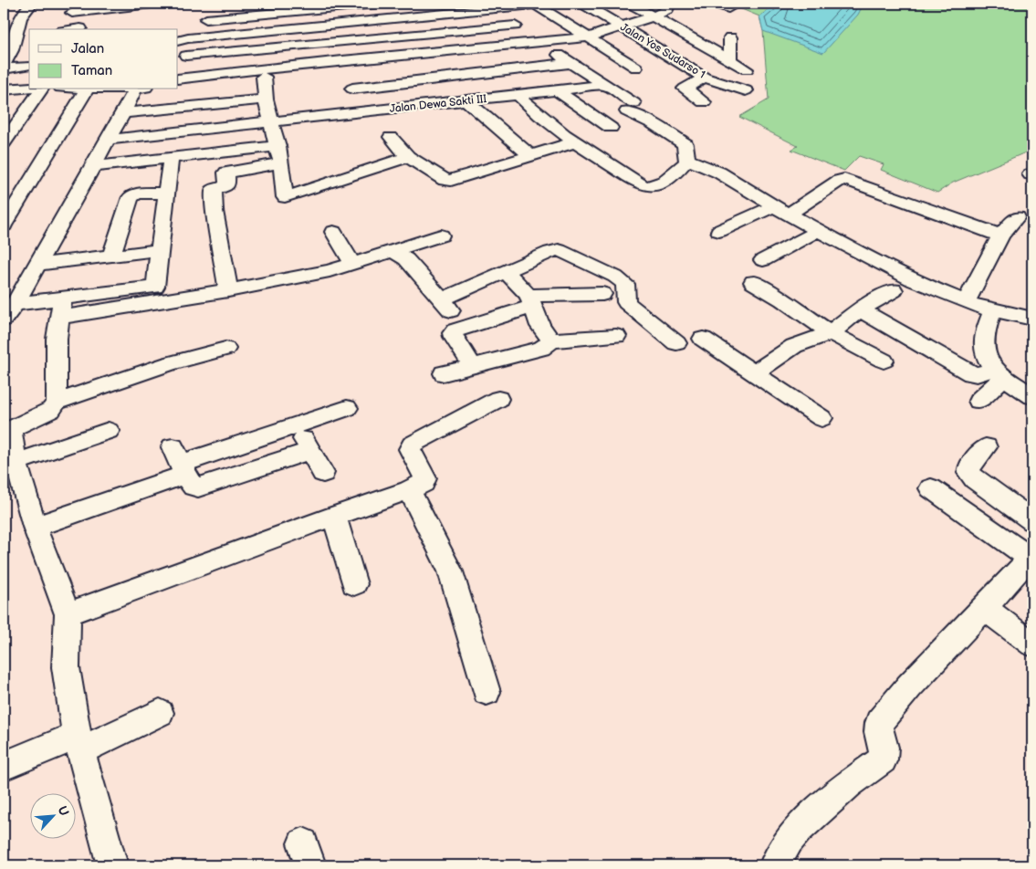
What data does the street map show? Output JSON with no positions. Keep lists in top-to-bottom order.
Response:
{
  "streets": {
    "street": ["Jalan Yos Sudarso 1", "Jalan Dewa Sakti III"]
  },
  "legend": ["Jalan", "Taman"],
  "north": "top right"
}
